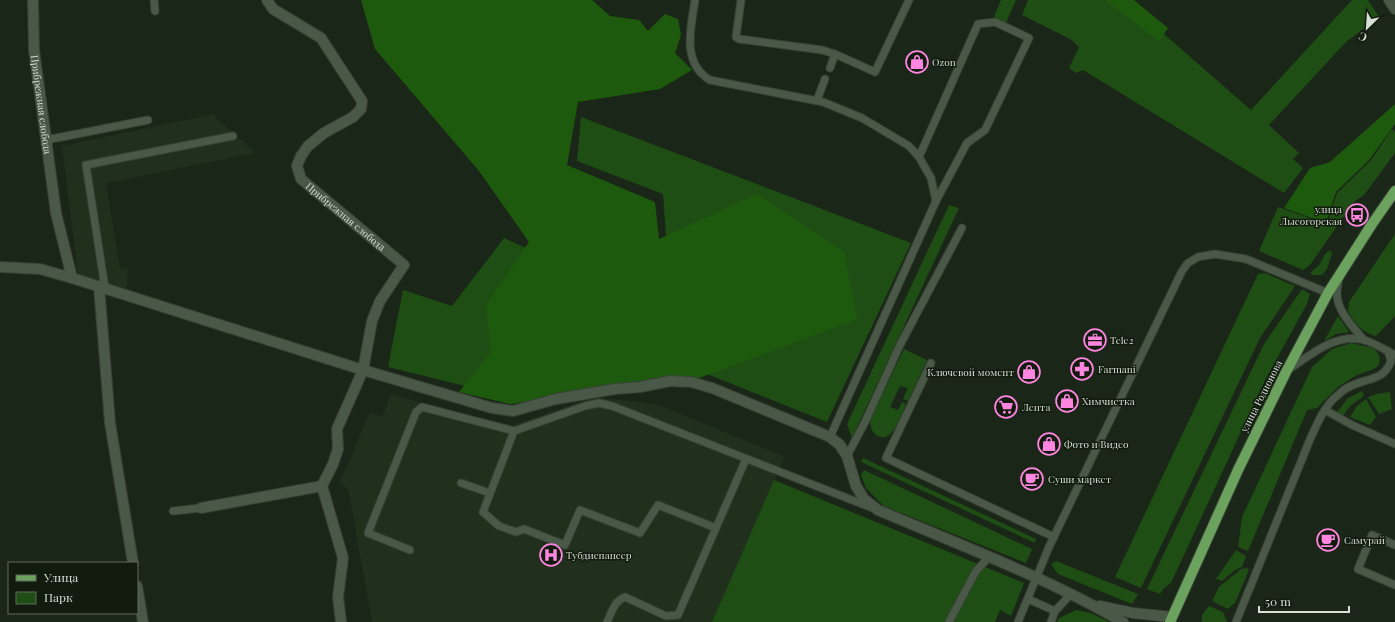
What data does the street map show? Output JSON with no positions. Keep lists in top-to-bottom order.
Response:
{
  "streets": {
    "main road": ["улица Родионова"],
    "street": ["Прибрежная слобода"]
  },
  "places": {
    "shop": [
      "Ozon",
      "Ключевой момент",
      "Химчистка",
      "Фото и Видео"
    ],
    "bus stop": ["улица Лысогорская"],
    "office": ["Tele2"],
    "pharmacy": ["Farmani"],
    "supermarket": ["Лента"],
    "cafe": ["Суши маркет", "Самурай"],
    "hospital": ["Тубдиспансер"]
  },
  "legend": ["Улица", "Парк"],
  "scale_bar": "50 m",
  "north": "bottom left"
}
